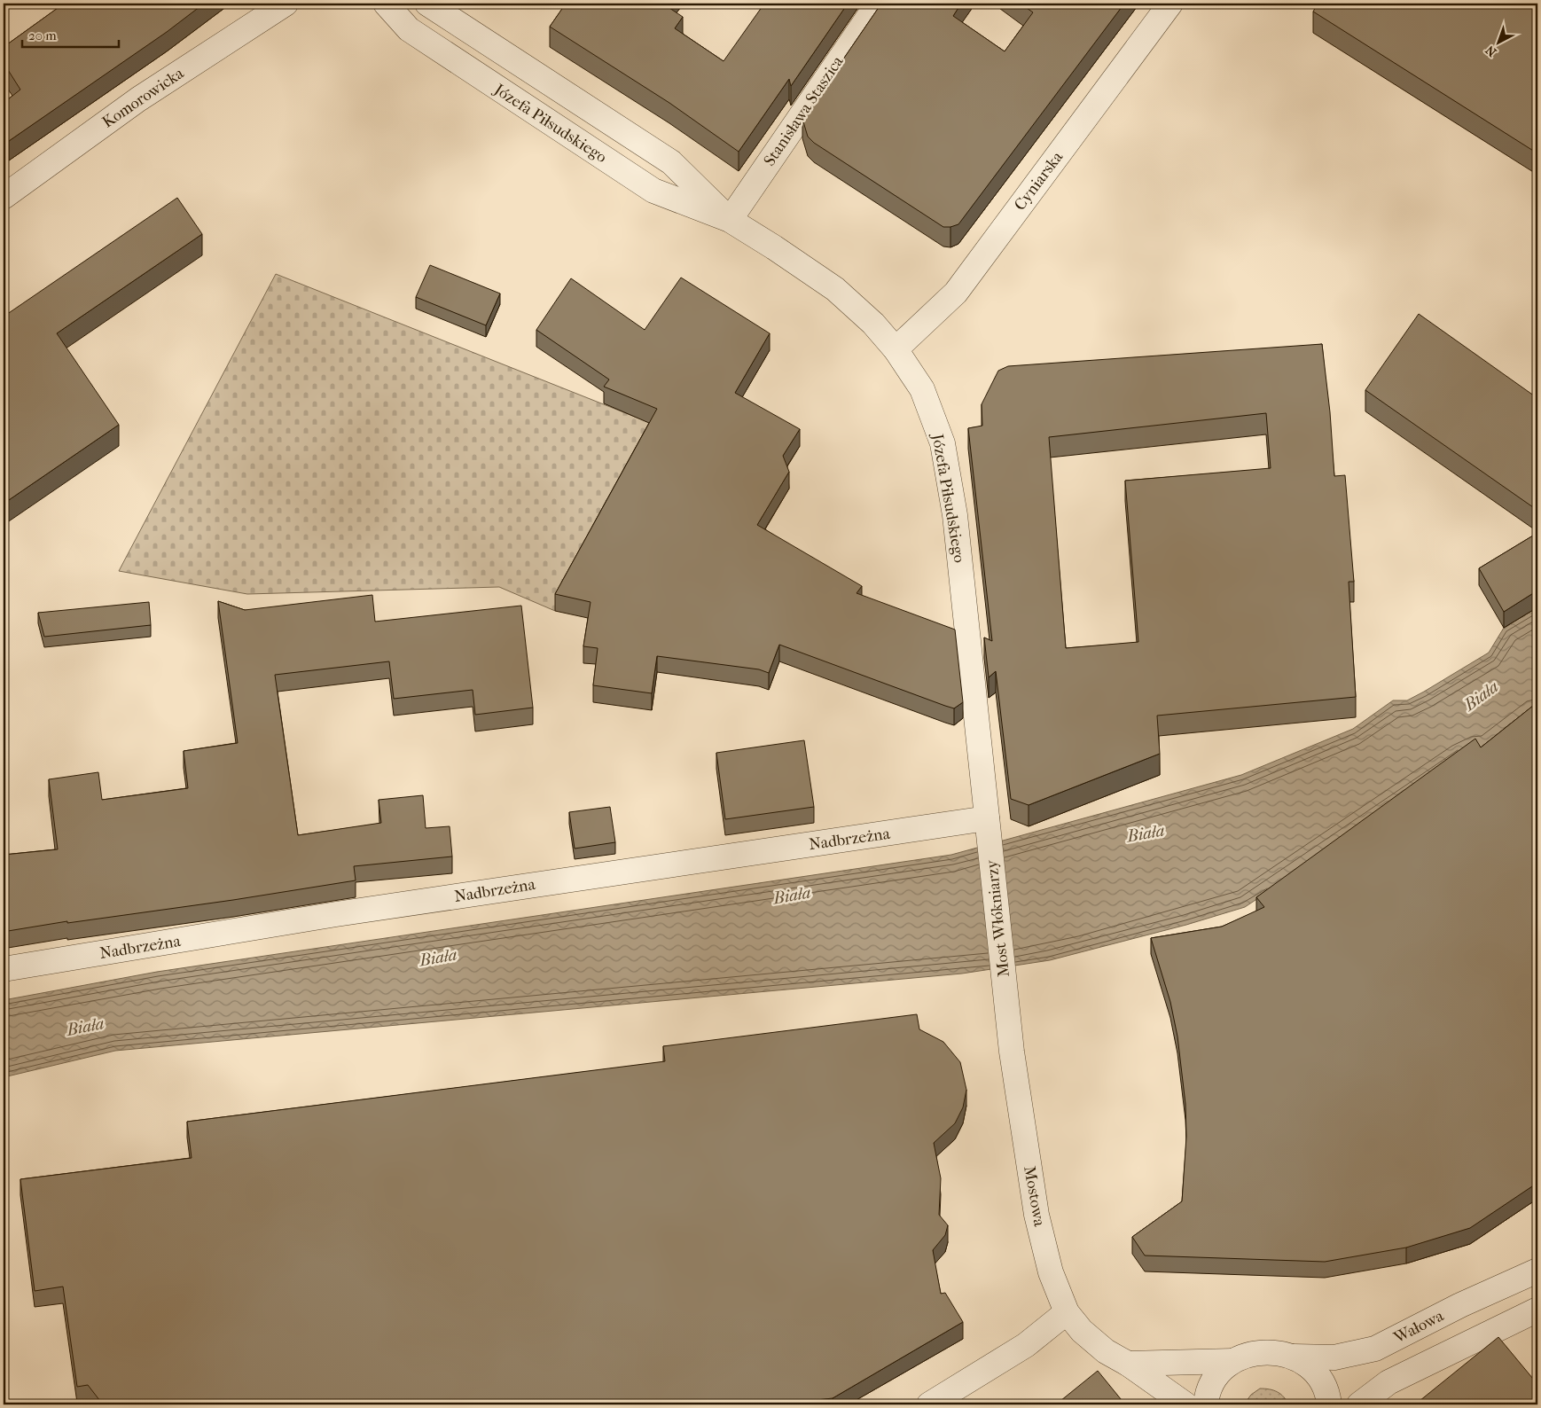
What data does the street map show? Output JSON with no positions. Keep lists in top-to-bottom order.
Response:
{
  "streets": {
    "street": [
      "Komorowicka",
      "Stanisława Staszica",
      "Józefa Piłsudskiego",
      "Cyniarska",
      "Nadbrzeżna",
      "Most Włókniarzy",
      "Mostowa",
      "Wałowa"
    ]
  },
  "crossings": [
    ["Stanisława Staszica", "Józefa Piłsudskiego"],
    ["Józefa Piłsudskiego", "Cyniarska"],
    ["Józefa Piłsudskiego", "Nadbrzeżna"],
    ["Józefa Piłsudskiego", "Most Włókniarzy"],
    ["Most Włókniarzy", "Mostowa"]
  ],
  "water": ["Biała"],
  "scale_bar": "20 m",
  "north": "bottom left"
}
